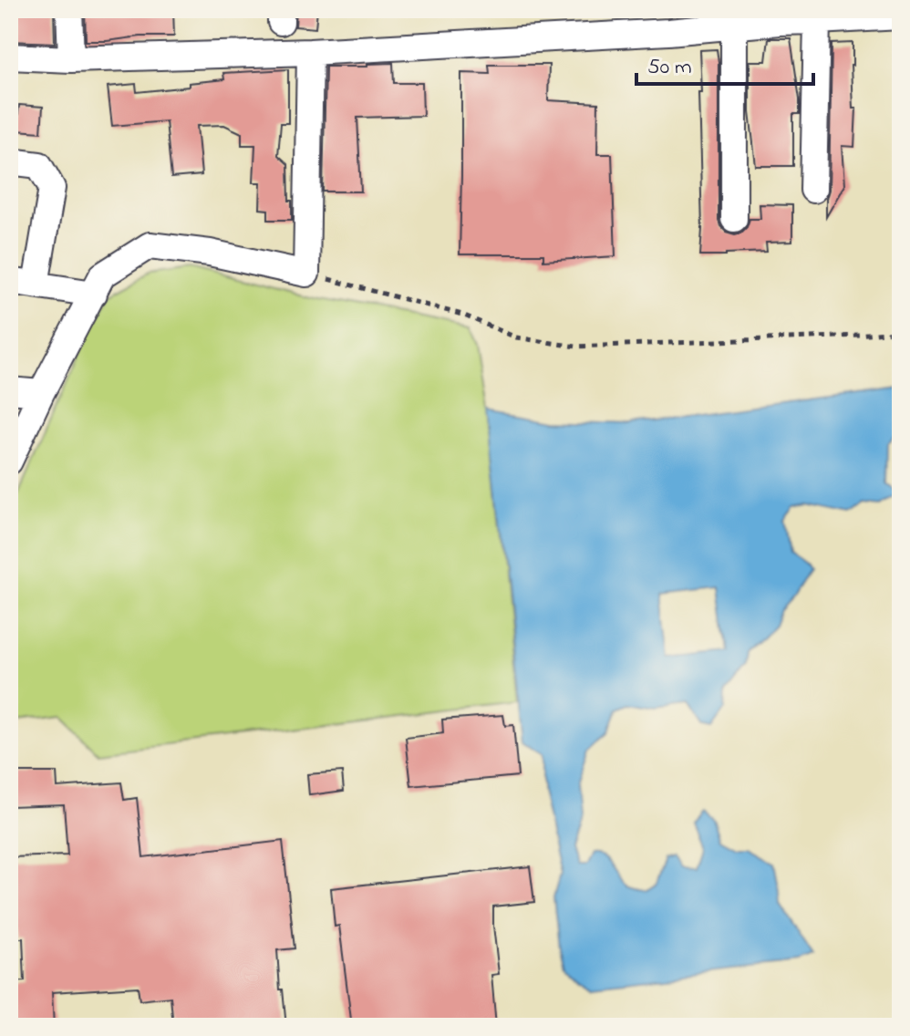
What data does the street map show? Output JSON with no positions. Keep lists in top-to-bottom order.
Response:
{
  "scale_bar": "50 m"
}
